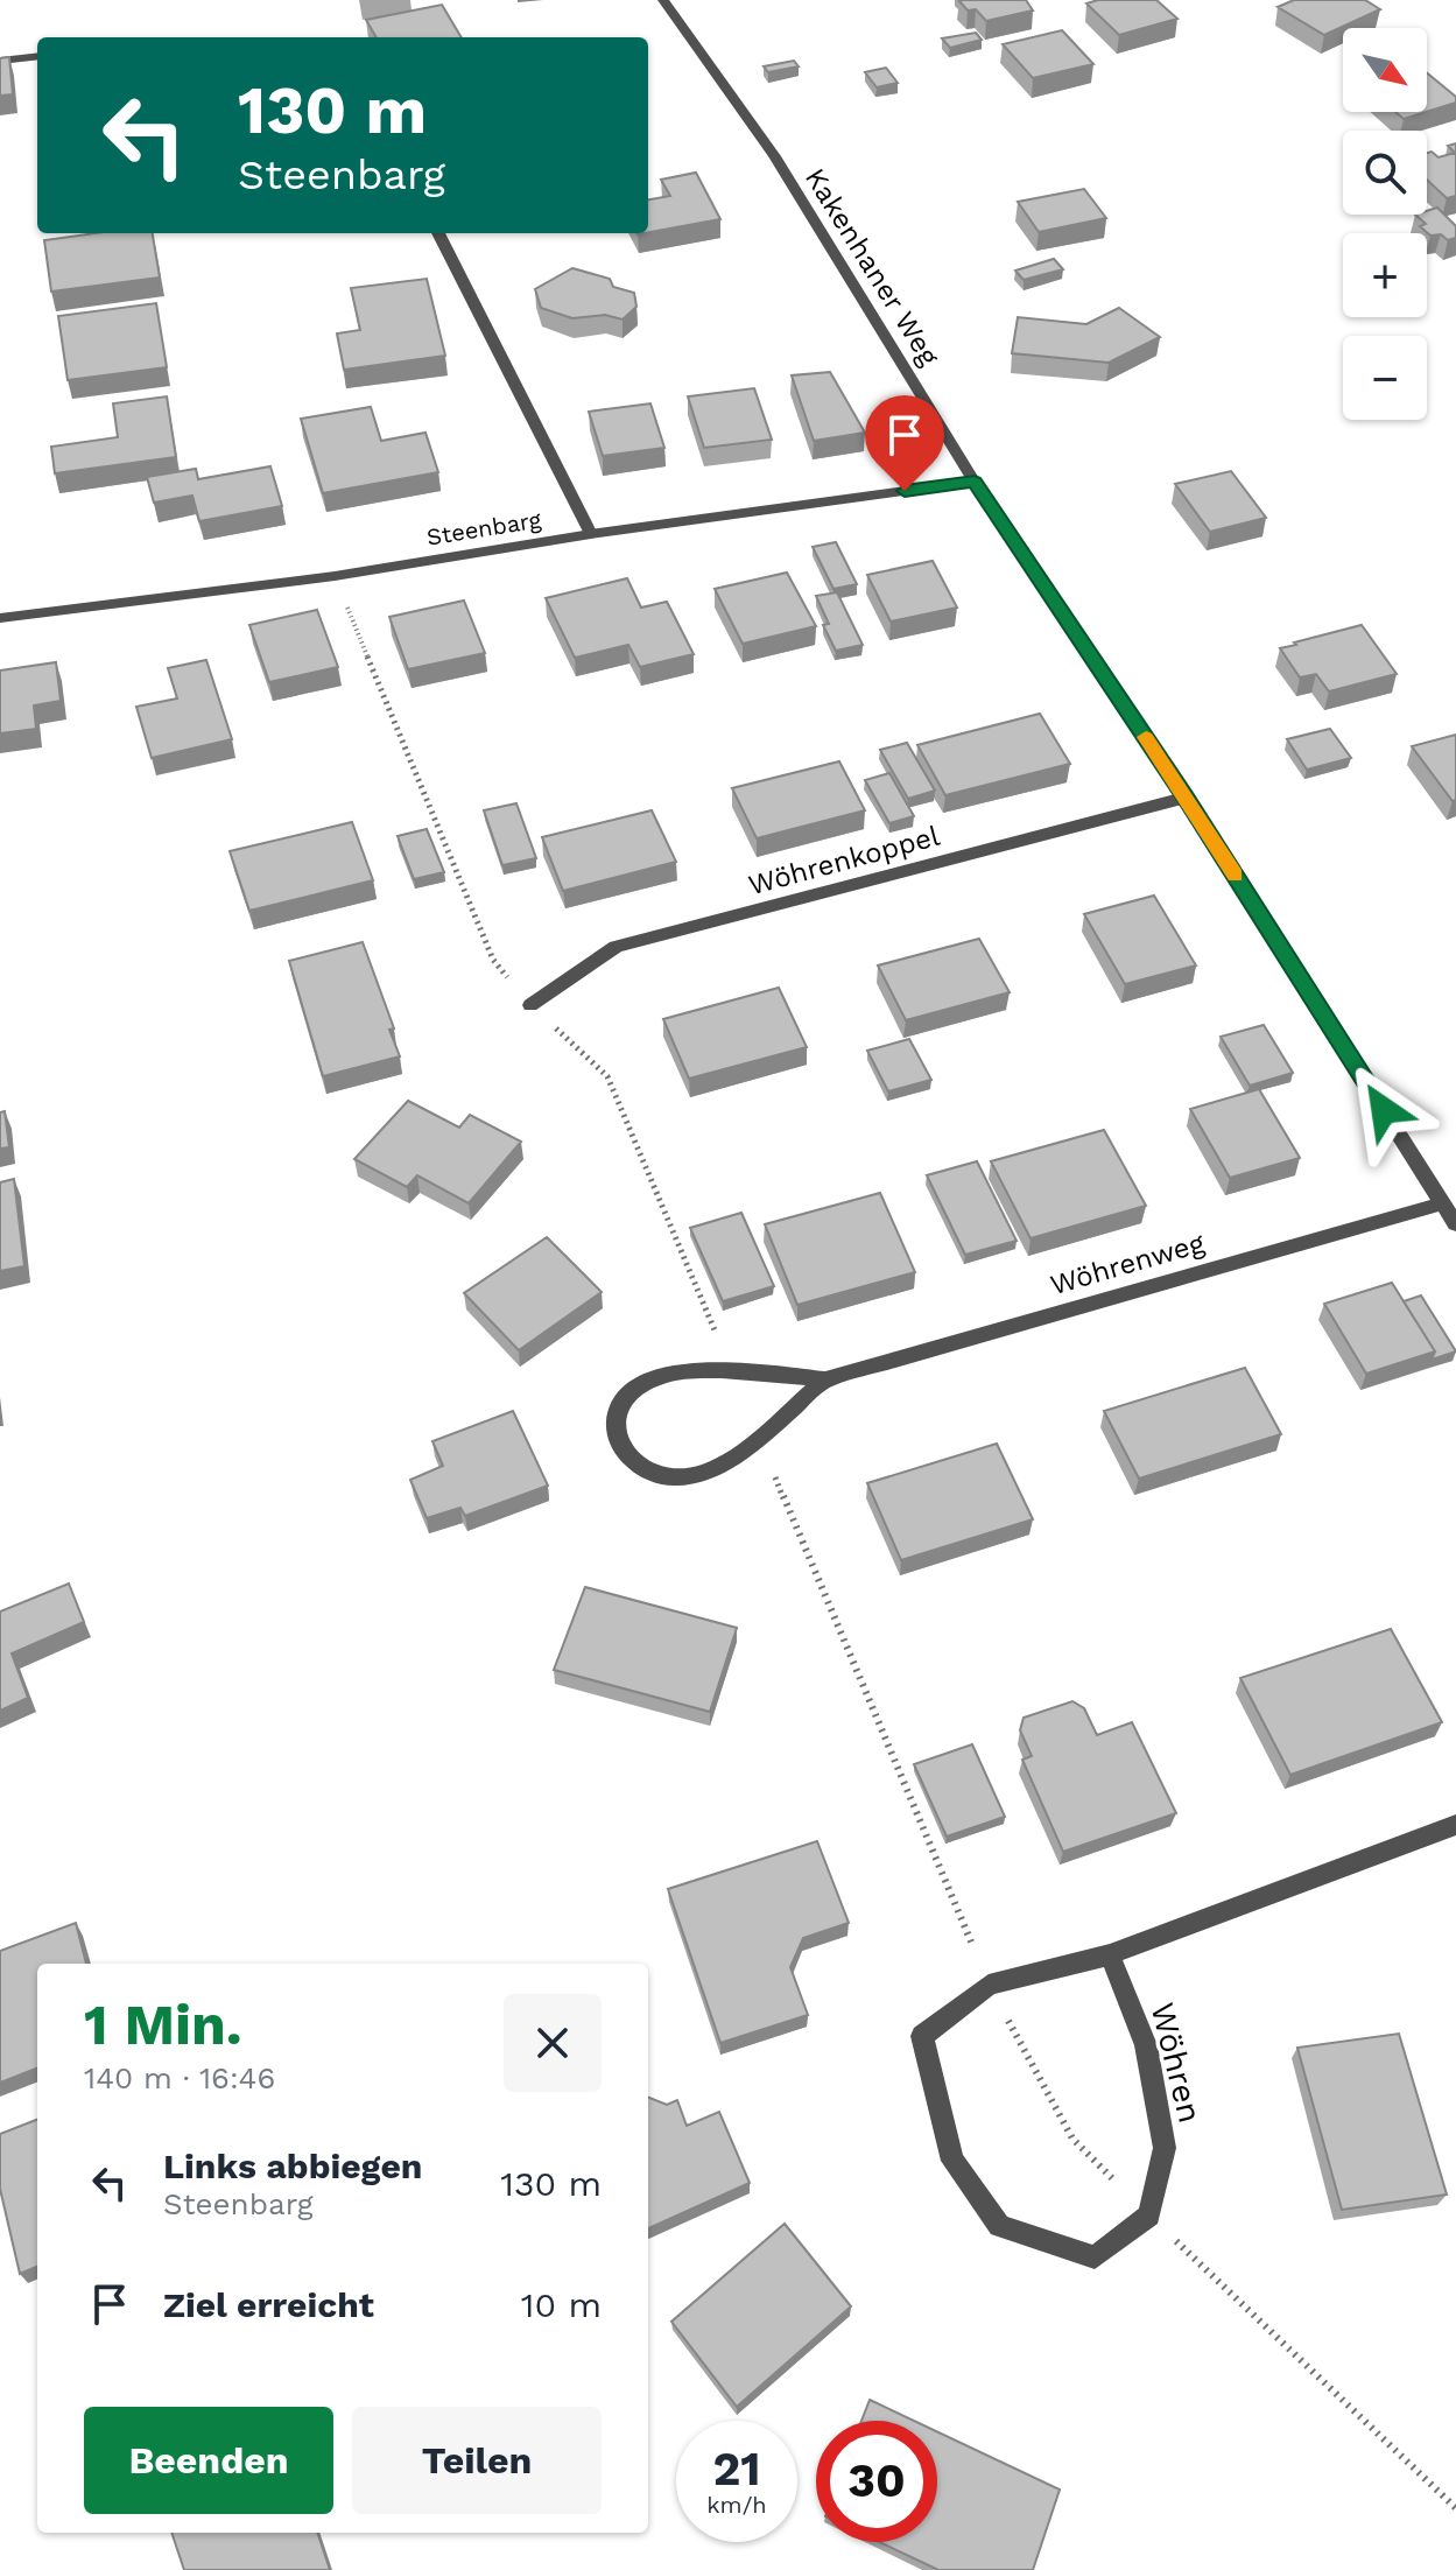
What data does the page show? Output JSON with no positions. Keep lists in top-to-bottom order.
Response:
{
  "streets": {
    "street": [
      "Kakenhaner Weg",
      "Steenbarg",
      "Wöhrenkoppel",
      "Wöhrenweg",
      "Wöhren"
    ]
  },
  "crossings": [
    ["Kakenhaner Weg", "Steenbarg"],
    ["Kakenhaner Weg", "Wöhrenkoppel"],
    ["Kakenhaner Weg", "Wöhrenweg"]
  ],
  "north": "bottom right",
  "page": {
    "map_buttons": ["+", "−"],
    "turn": ["130 m", "Steenbarg"],
    "heading": ["1 Min.", "140 m · 16:46"],
    "list": [
      {
        "name": "Links abbiegen",
        "note": "Steenbarg",
        "value": "130 m"
      },
      {
        "name": "Ziel erreicht",
        "value": "10 m"
      }
    ],
    "buttons": ["Beenden", "Teilen"],
    "speed": "21 km/h",
    "limit": "30"
  }
}
